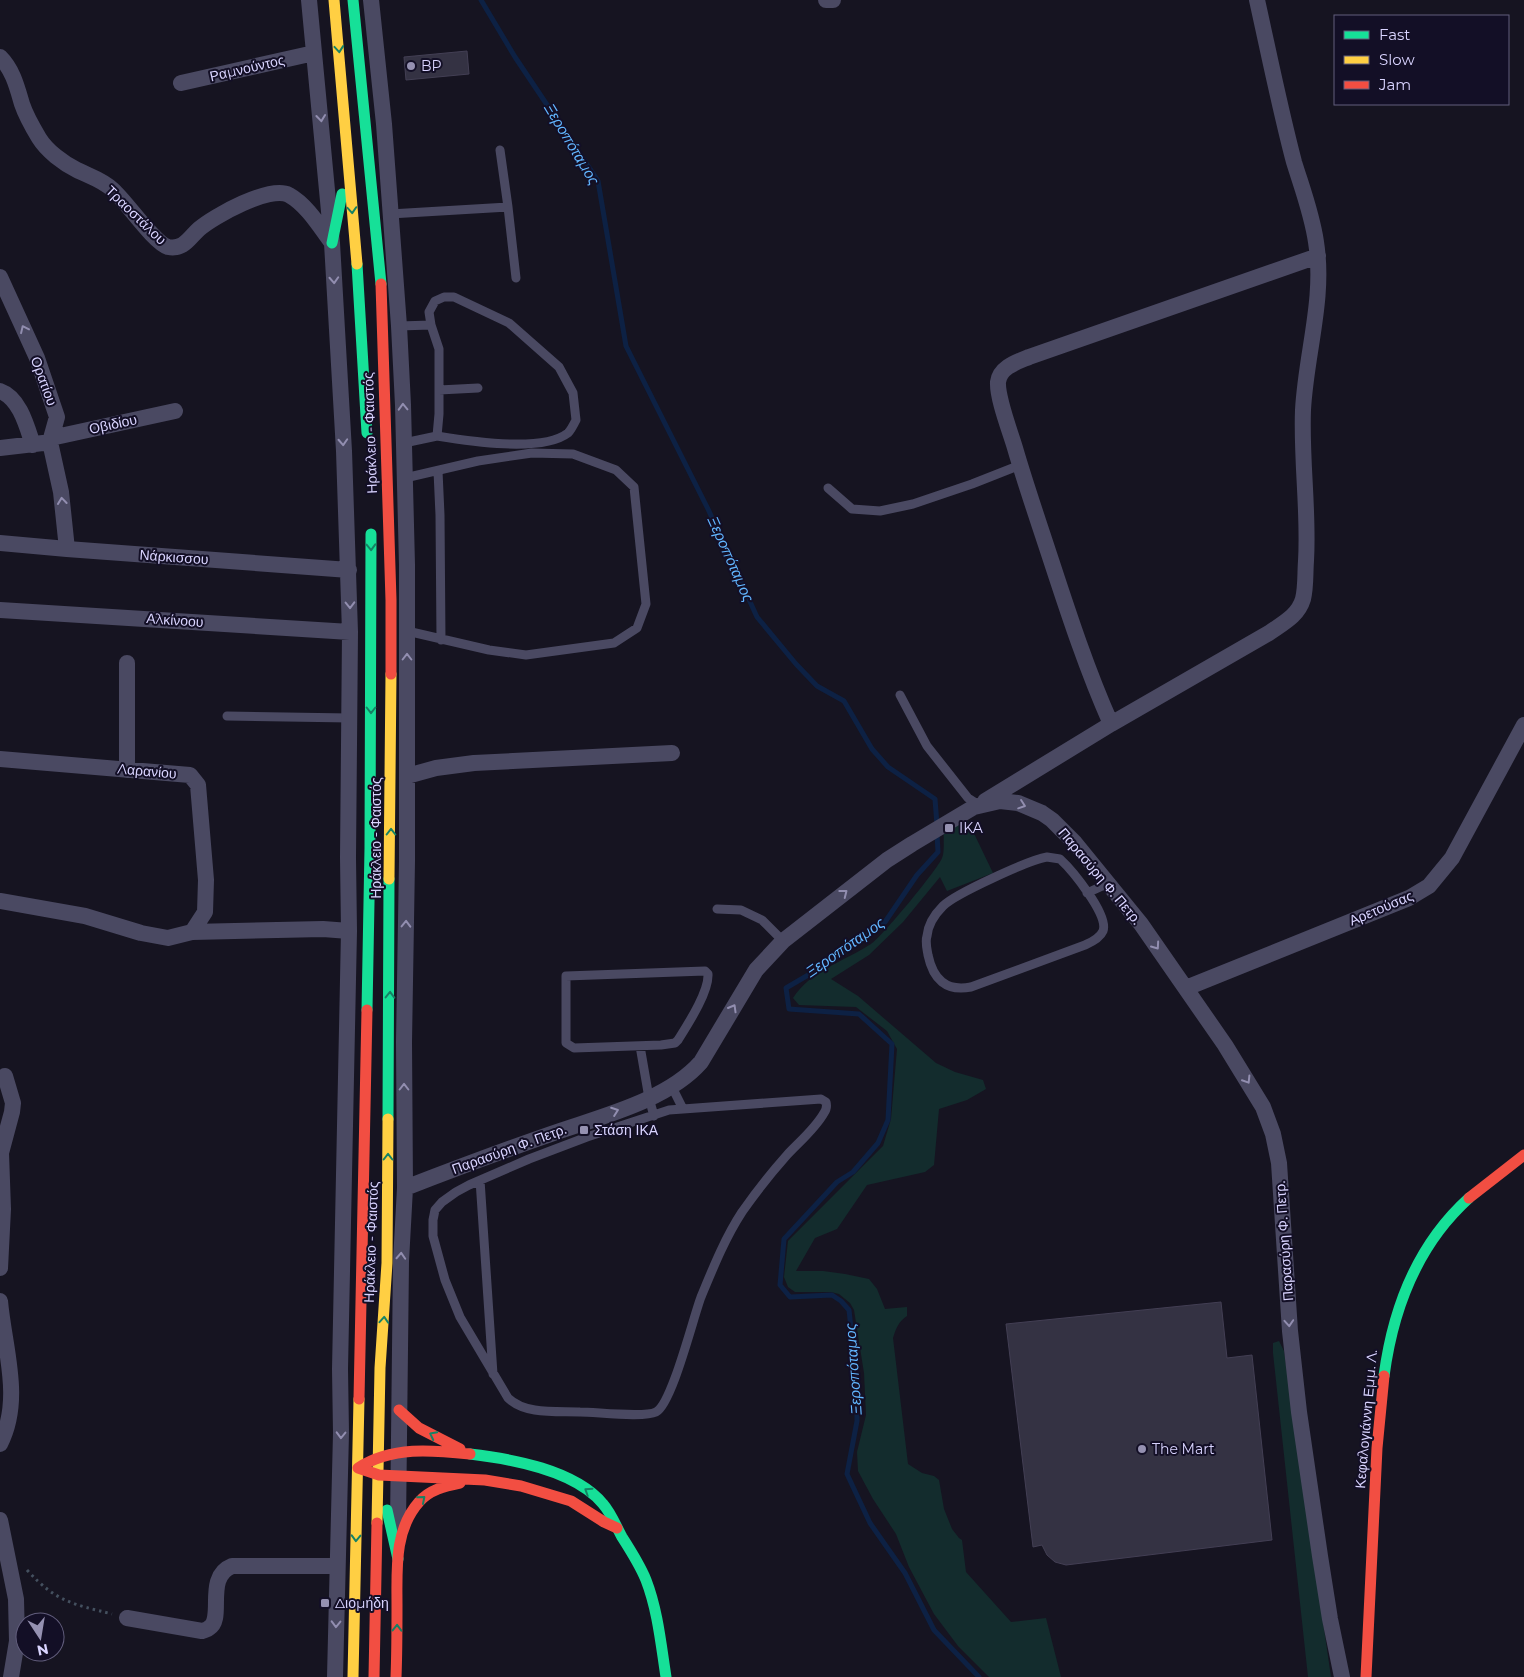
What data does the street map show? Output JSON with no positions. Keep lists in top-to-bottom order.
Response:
{
  "streets": {
    "main road": ["Ηράκλειο - Φαιστός", "Κεφαλογιάννη Εμμ. Λ."],
    "street": [
      "Ραμνούντος",
      "Τραοστάλου",
      "Ορατίου",
      "Οβιδίου",
      "Νάρκισσου",
      "Αλκίνοου",
      "Λαρανίου",
      "Παρασύρη Φ. Πετρ.",
      "Αρετούσας"
    ]
  },
  "crossings": [
    ["Ορατίου", "Οβιδίου"],
    ["Ορατίου", "Νάρκισσου"],
    ["Παρασύρη Φ. Πετρ.", "Αρετούσας"]
  ],
  "one_way": ["Ορατίου"],
  "water": ["Ξεροπόταμος"],
  "places": {
    "other": ["BP", "The Mart"],
    "transit": ["IKA", "Στάση ΙΚΑ", "Διομήδη"]
  },
  "legend": ["Fast", "Slow", "Jam"],
  "north": "bottom"
}
